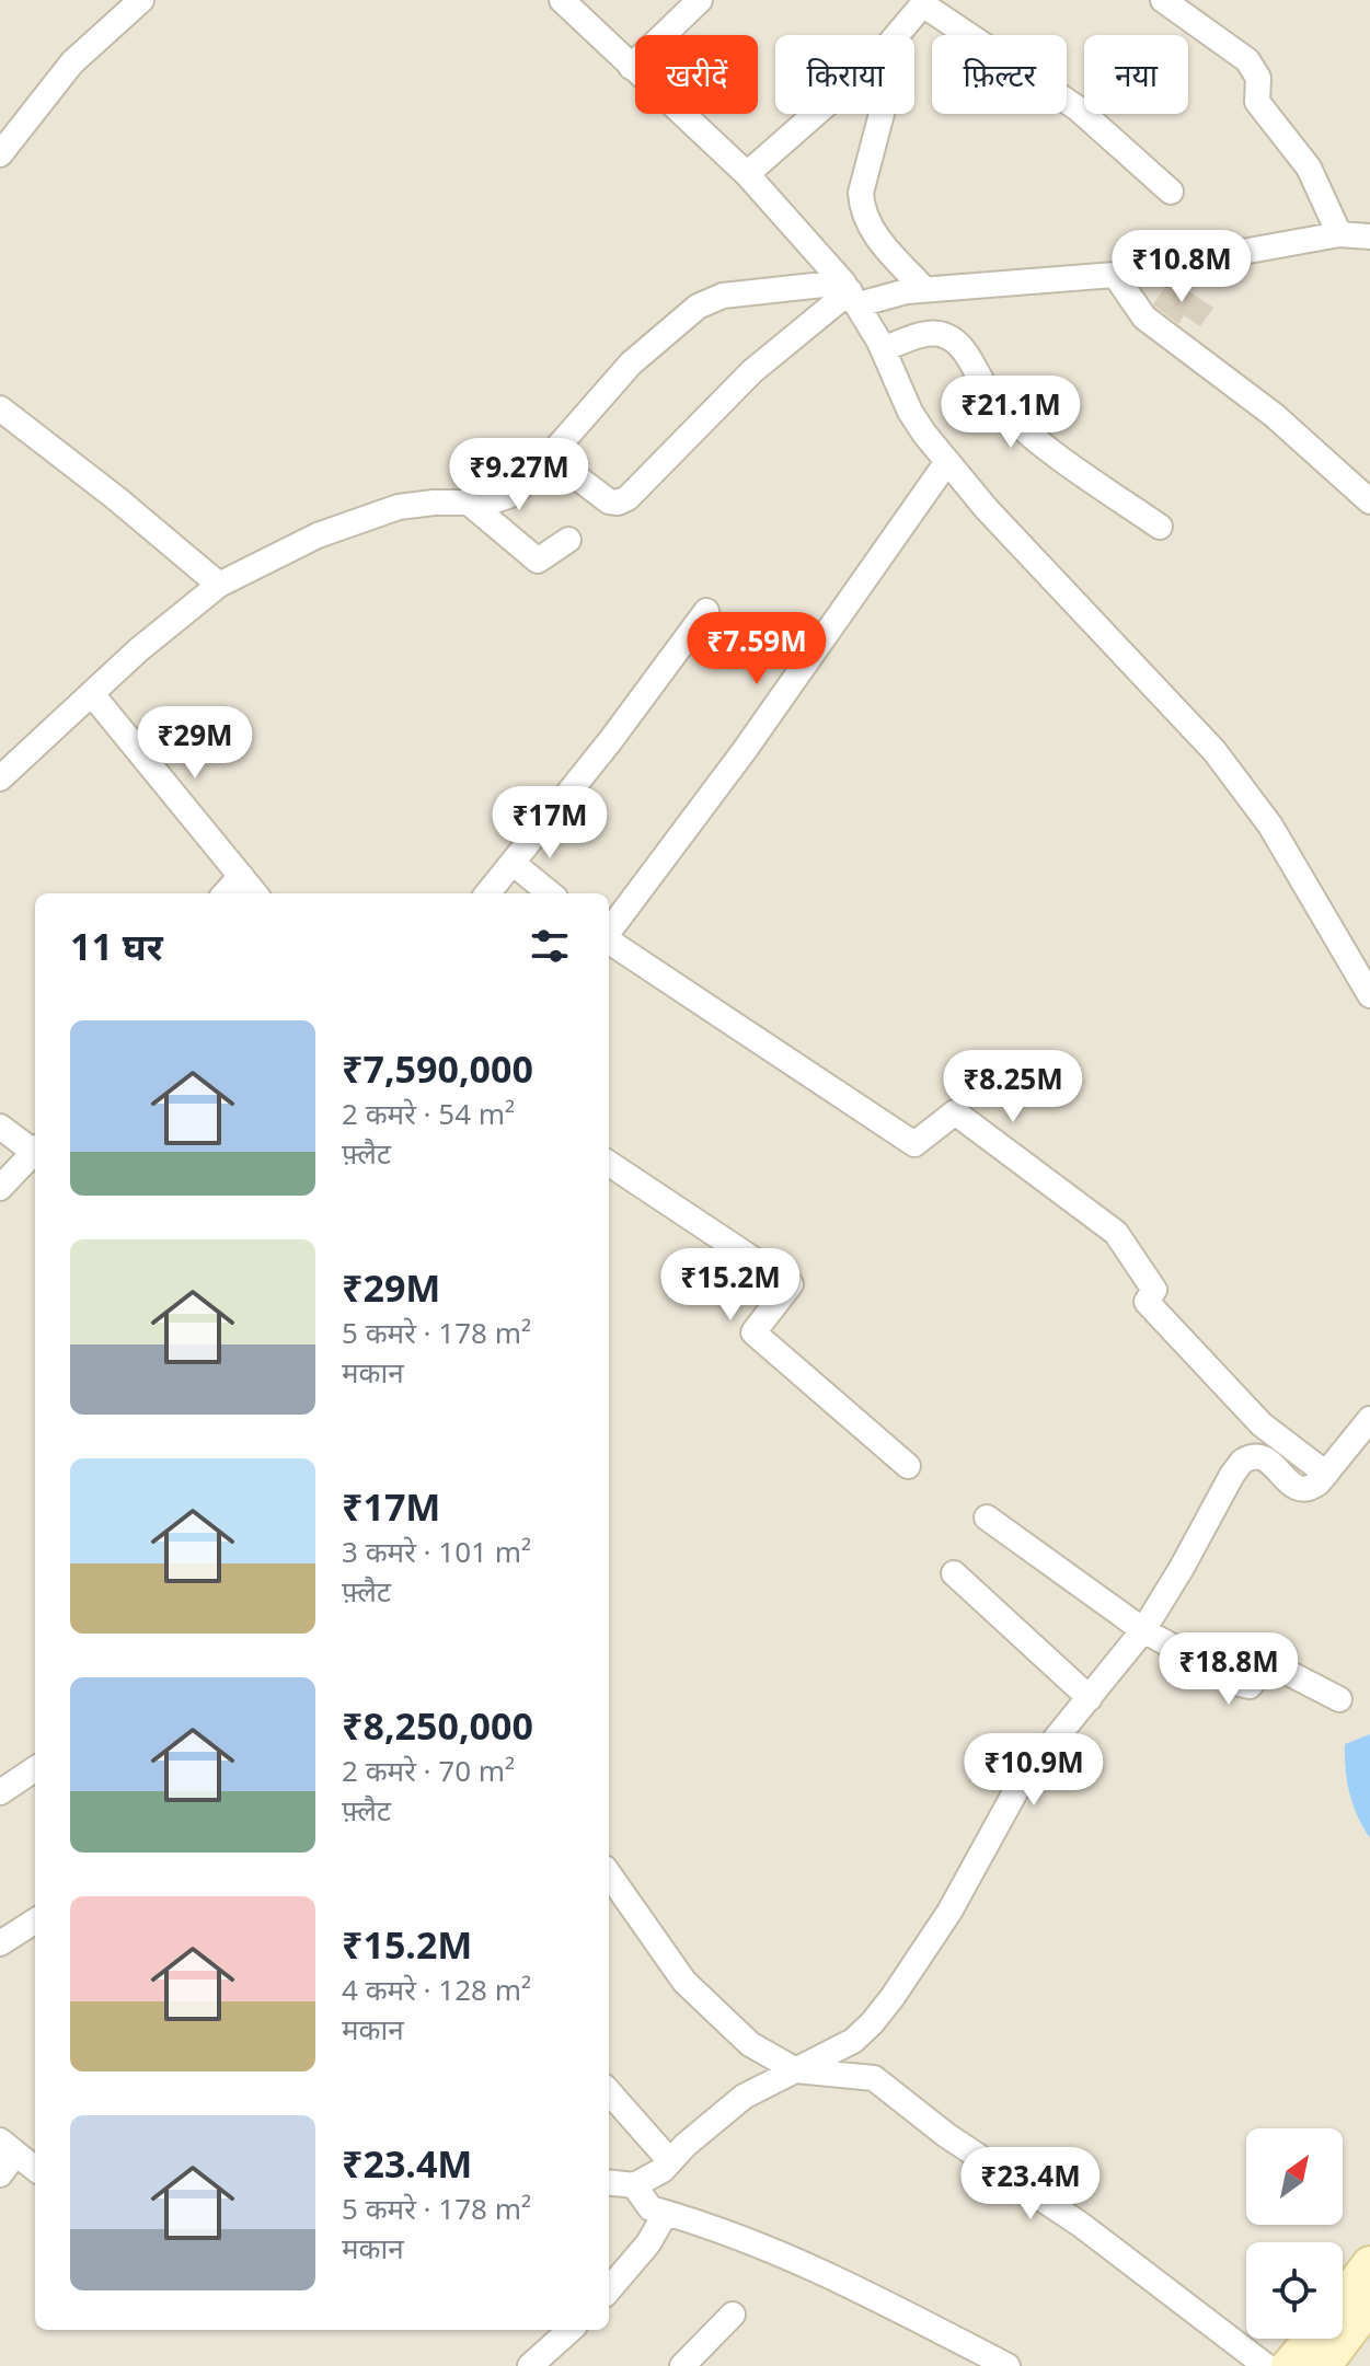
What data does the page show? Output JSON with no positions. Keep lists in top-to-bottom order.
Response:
{
  "north": "top right",
  "page": {
    "chip": [
      "खरीदें",
      "किराया",
      "फ़िल्टर",
      "नया"
    ],
    "price": [
      "₹10.8M",
      "₹21.1M",
      "₹9.27M",
      "₹7.59M",
      "₹29M",
      "₹17M",
      "₹8.25M",
      "₹15.2M",
      "₹18.8M",
      "₹10.9M",
      "₹23.4M"
    ],
    "heading": "11 घर",
    "list": [
      {
        "name": "₹7,590,000",
        "note": "2 कमरे · 54 m² · फ़्लैट"
      },
      {
        "name": "₹29M",
        "note": "5 कमरे · 178 m² · मकान"
      },
      {
        "name": "₹17M",
        "note": "3 कमरे · 101 m² · फ़्लैट"
      },
      {
        "name": "₹8,250,000",
        "note": "2 कमरे · 70 m² · फ़्लैट"
      },
      {
        "name": "₹15.2M",
        "note": "4 कमरे · 128 m² · मकान"
      },
      {
        "name": "₹23.4M",
        "note": "5 कमरे · 178 m² · मकान"
      }
    ]
  }
}
